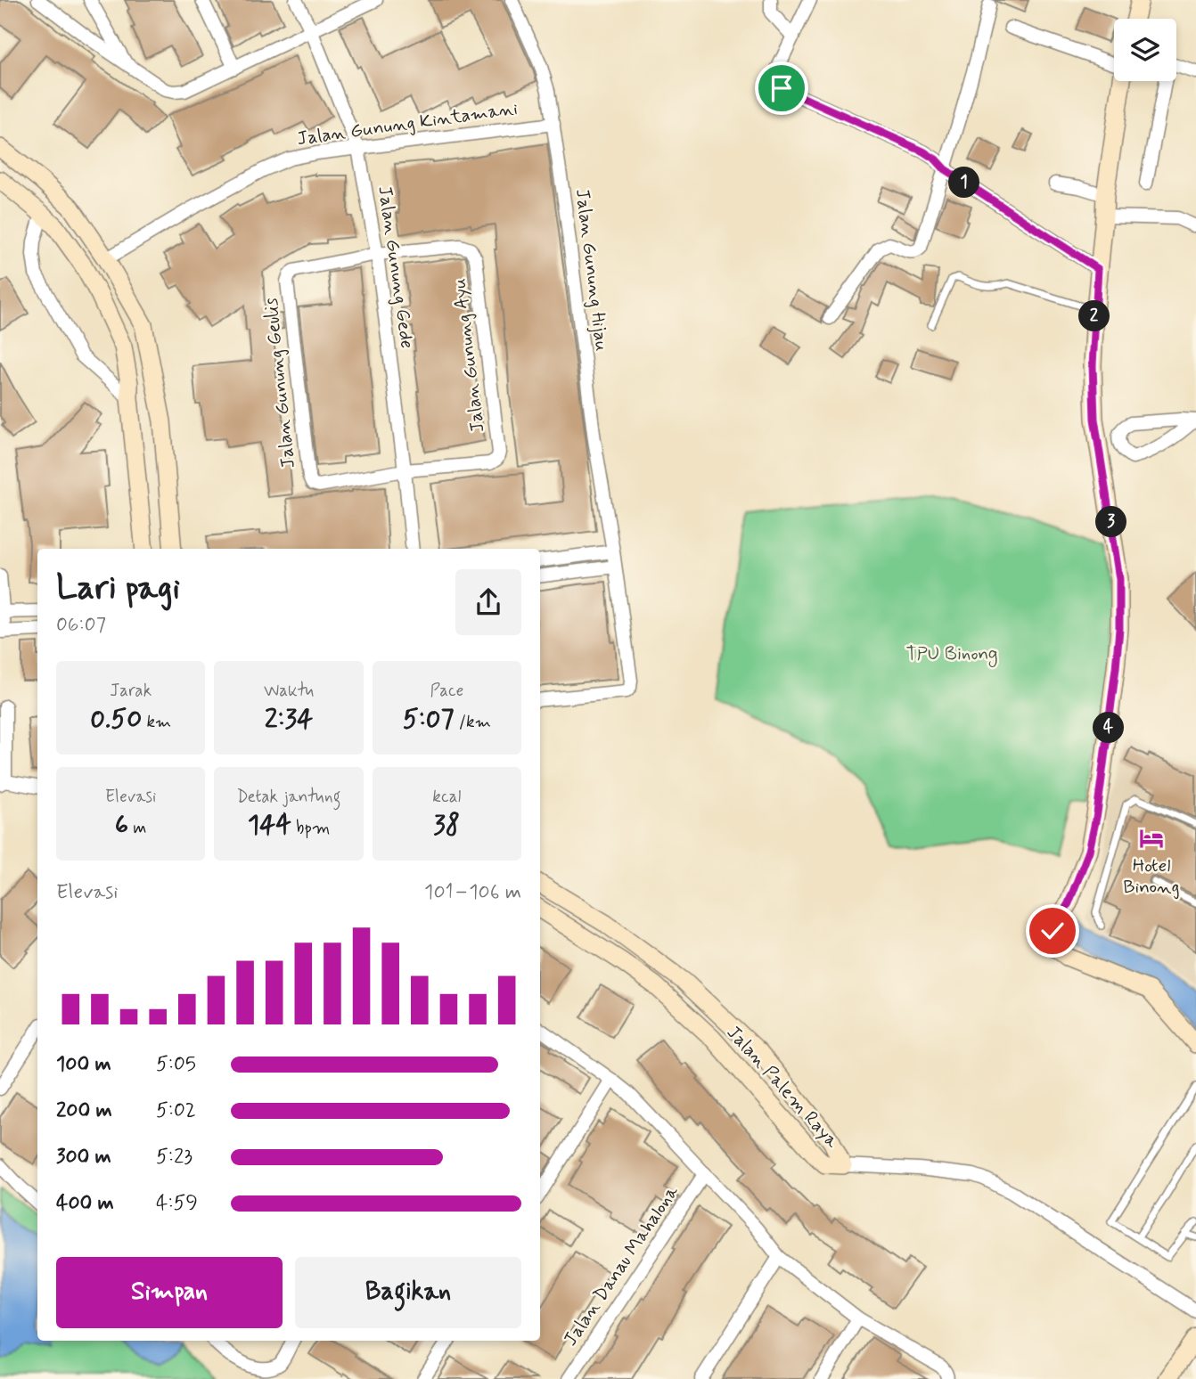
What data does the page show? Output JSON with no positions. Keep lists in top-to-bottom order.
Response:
{
  "streets": {
    "street": [
      "Jalan Gunung Kintamani",
      "Jalan Gunung Gede",
      "Jalan Gunung Hijau",
      "Jalan Gunung Ayu",
      "Jalan Gunung Geulis",
      "Jalan Palem Raya",
      "Jalan Danau Mahalona"
    ]
  },
  "crossings": [
    ["Jalan Gunung Kintamani", "Jalan Gunung Gede"],
    ["Jalan Gunung Kintamani", "Jalan Gunung Hijau"],
    ["Jalan Gunung Gede", "Jalan Gunung Ayu"],
    ["Jalan Gunung Gede", "Jalan Gunung Geulis"],
    ["Jalan Gunung Ayu", "Jalan Gunung Geulis"]
  ],
  "parks": ["TPU Binong"],
  "places": {
    "hotel": ["Hotel Binong"]
  },
  "page": {
    "pins": [
      "1",
      "2",
      "3",
      "4"
    ],
    "heading": ["Lari pagi", "06:07"],
    "stats": [
      ["Jarak", "0.50 km"],
      ["Waktu", "2:34"],
      ["Pace", "5:07 /km"],
      ["Elevasi", "6 m"],
      ["Detak jantung", "144 bpm"],
      ["kcal", "38"]
    ],
    "chart": ["Elevasi", "101–106 m"],
    "list": [
      {
        "name": "100 m",
        "note": "5:05"
      },
      {
        "name": "200 m",
        "note": "5:02"
      },
      {
        "name": "300 m",
        "note": "5:23"
      },
      {
        "name": "400 m",
        "note": "4:59"
      }
    ],
    "buttons": ["Simpan", "Bagikan"]
  }
}
